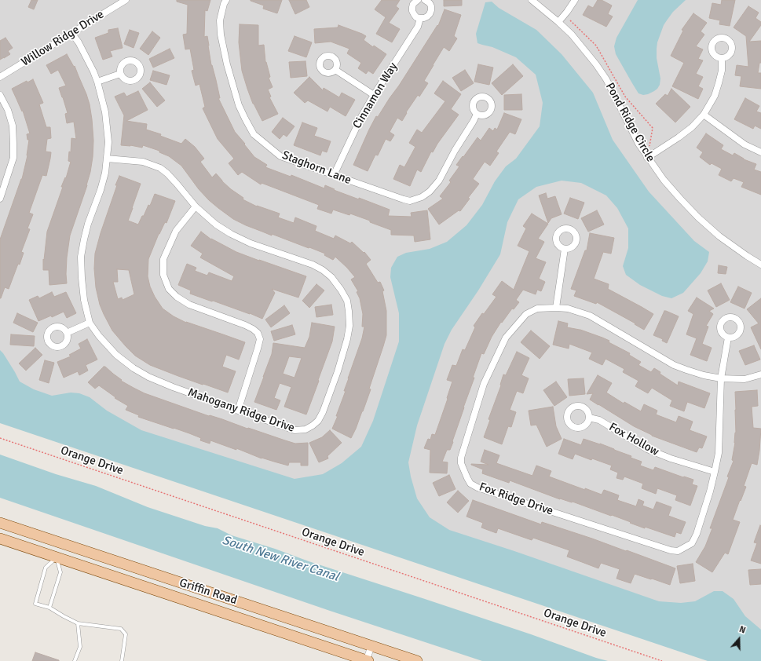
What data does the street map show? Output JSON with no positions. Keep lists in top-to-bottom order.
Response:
{
  "streets": {
    "main road": ["Griffin Road"],
    "street": [
      "Willow Ridge Drive",
      "Cinnamon Way",
      "Pond Ridge Circle",
      "Staghorn Lane",
      "Mahogany Ridge Drive",
      "Fox Hollow",
      "Fox Ridge Drive"
    ],
    "path": ["Orange Drive"]
  },
  "crossings": [
    ["Willow Ridge Drive", "Mahogany Ridge Drive"],
    ["Cinnamon Way", "Staghorn Lane"],
    ["Fox Hollow", "Fox Ridge Drive"]
  ],
  "water": ["South New River Canal"],
  "north": "top"
}
